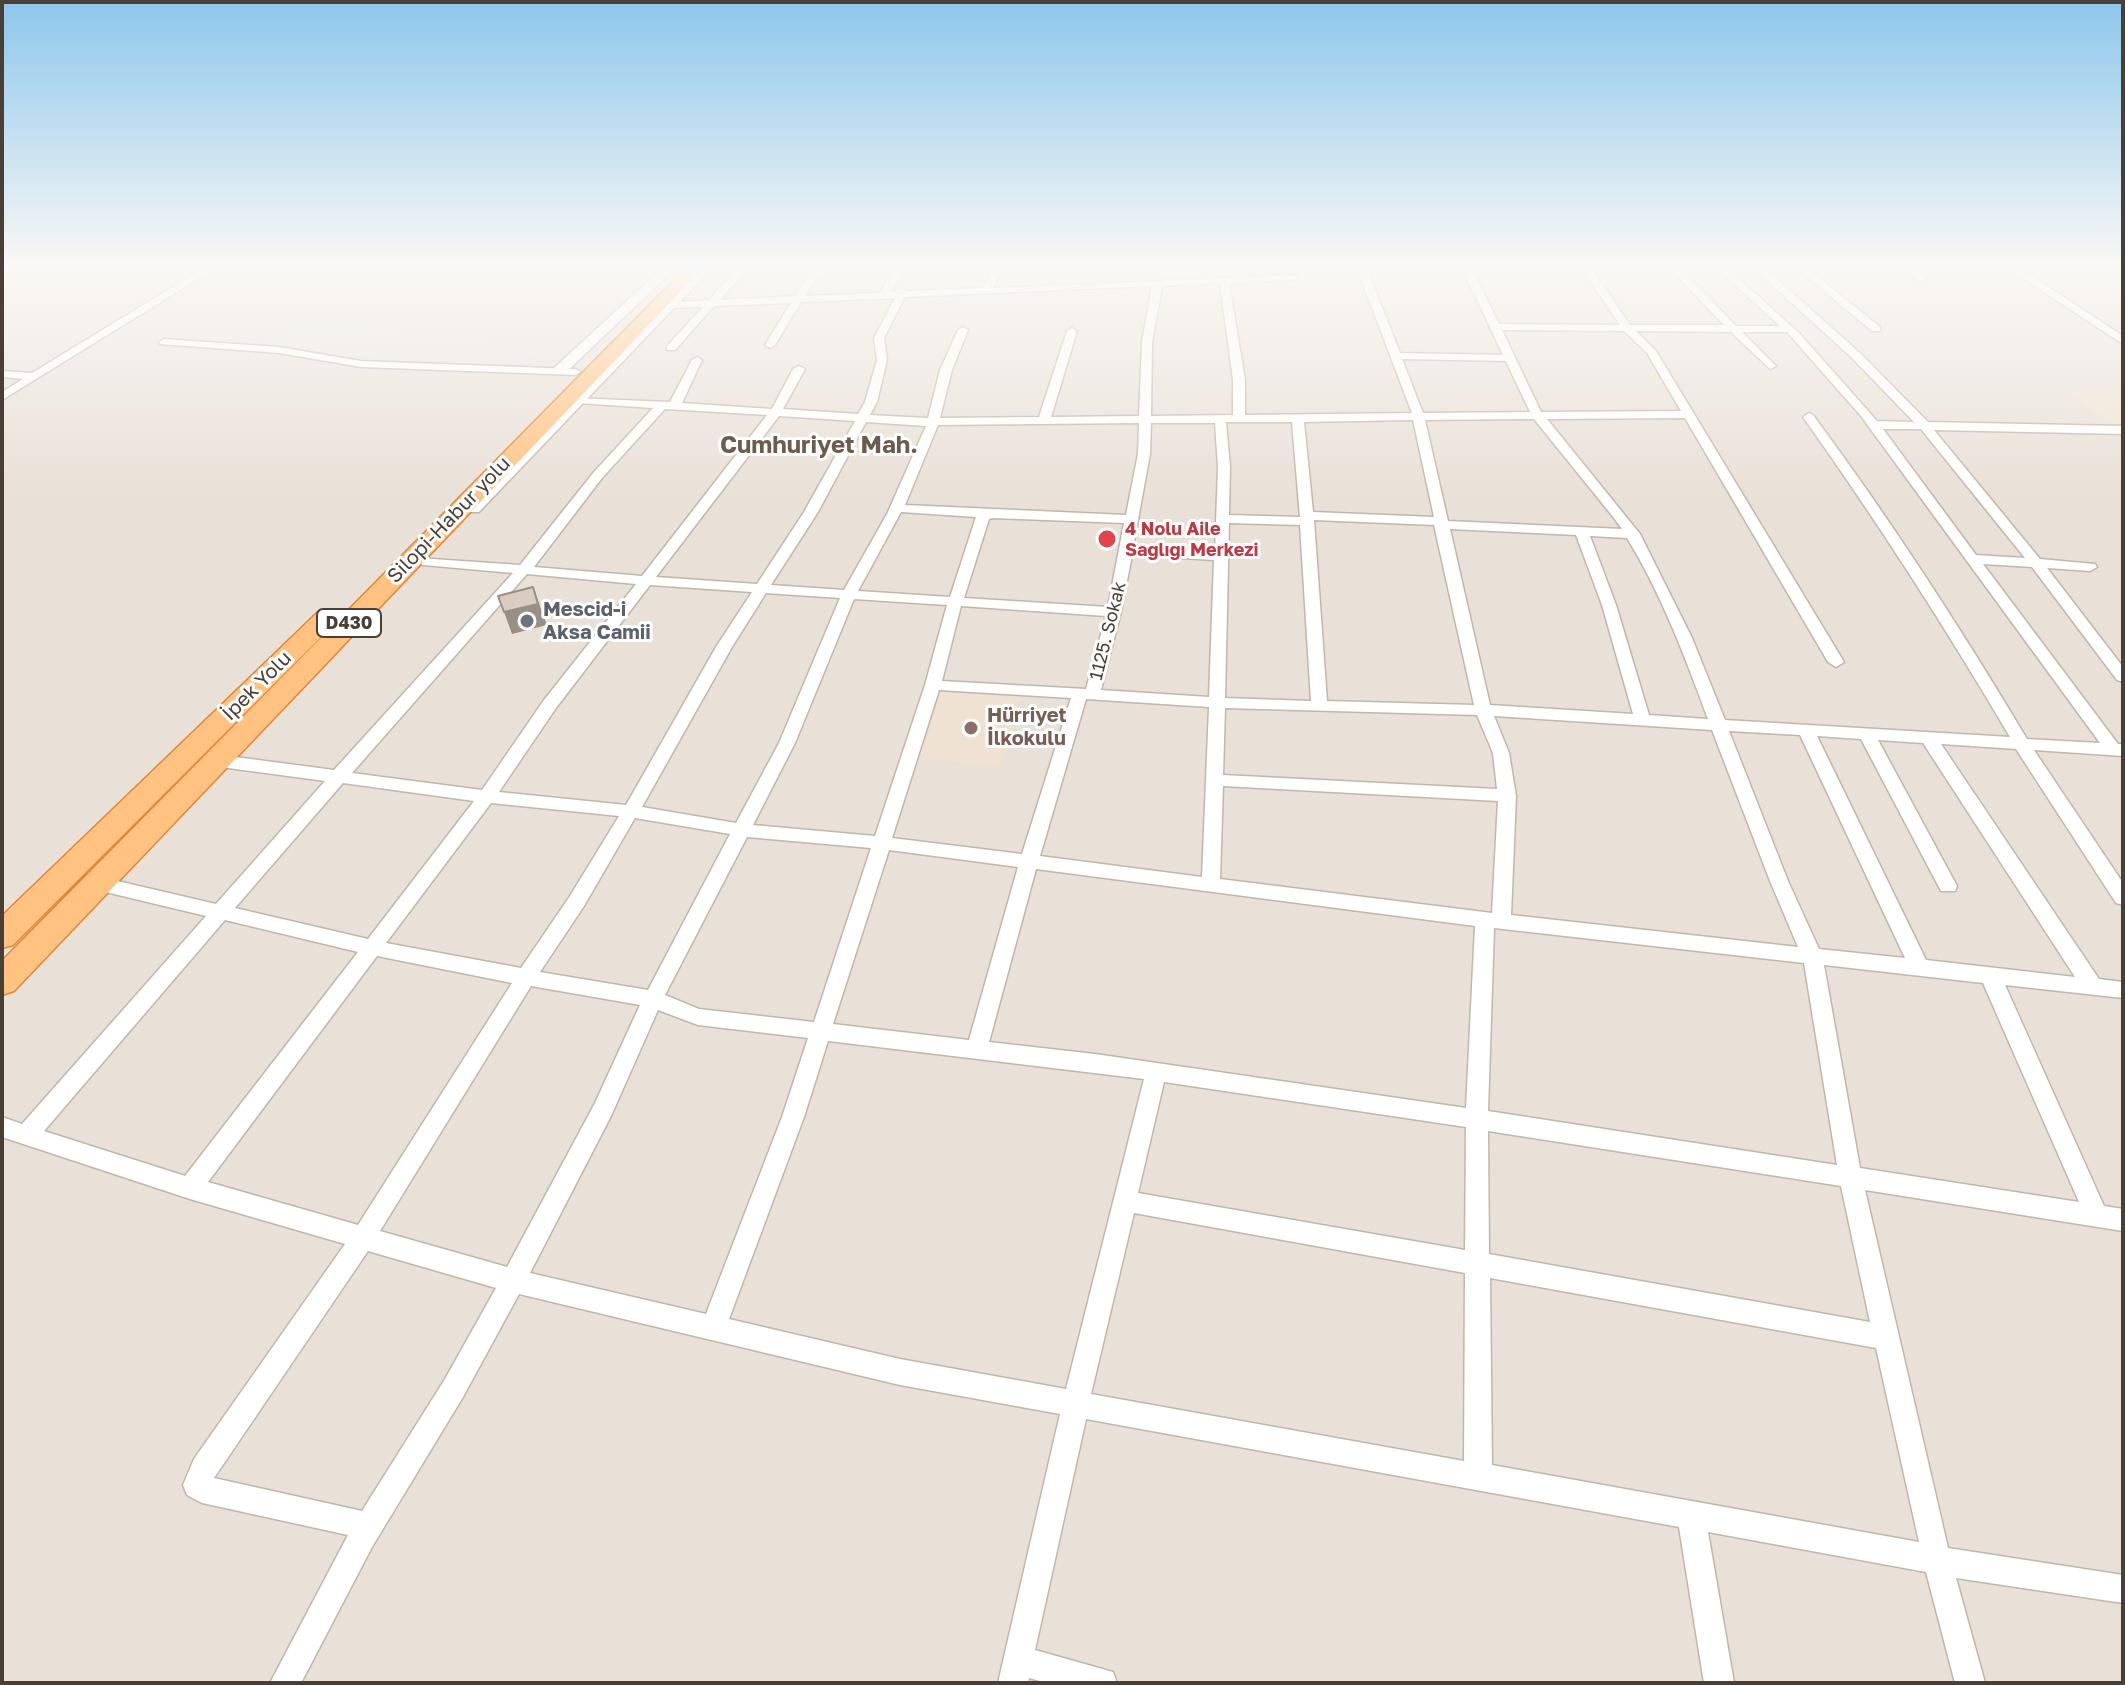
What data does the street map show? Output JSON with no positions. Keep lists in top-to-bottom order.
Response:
{
  "streets": {
    "highway": ["Silopi-Habur yolu", "D430", "İpek Yolu"],
    "street": ["1125. Sokak"]
  },
  "crossings": [
    ["Silopi-Habur yolu", "İpek Yolu"]
  ],
  "districts": ["Cumhuriyet Mah."],
  "places": ["4 Nolu Aile Sağlığı Merkezi", "Mescid-i Aksa Camii", "Hürriyet İlkokulu"]
}
